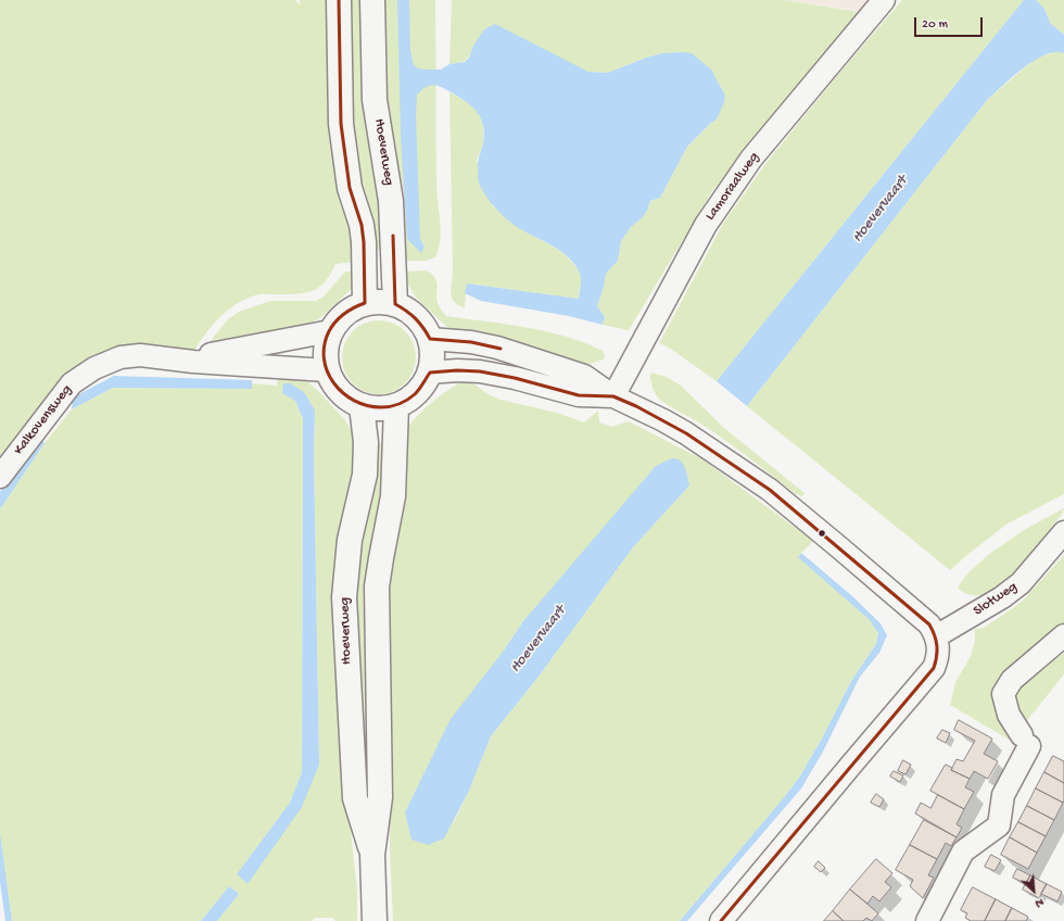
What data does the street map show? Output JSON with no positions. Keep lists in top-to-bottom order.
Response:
{
  "streets": {
    "main road": ["Hoeverweg"],
    "street": ["Lamoraalweg", "Kalkovensweg", "Slotweg"]
  },
  "crossings": [
    ["Hoeverweg", "Kalkovensweg"]
  ],
  "water": ["Hoevervaart"],
  "scale_bar": "20 m",
  "north": "bottom right"
}
